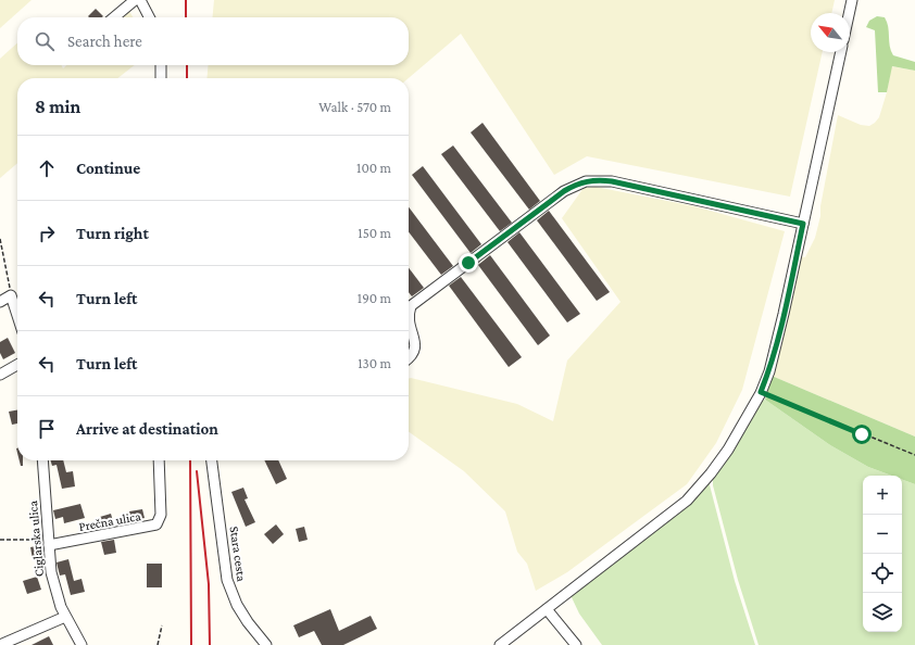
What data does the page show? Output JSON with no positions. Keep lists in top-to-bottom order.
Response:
{
  "streets": {
    "street": ["Prečna ulica", "Ciglarska ulica", "Stara cesta"]
  },
  "crossings": [
    ["Prečna ulica", "Ciglarska ulica"]
  ],
  "north": "top left",
  "page": {
    "search": "Search here",
    "heading": ["8 min", "Walk · 570 m"],
    "list": [
      ["Continue", "100 m"],
      ["Turn right", "150 m"],
      ["Turn left", "190 m"],
      ["Turn left", "130 m"],
      "Arrive at destination"
    ],
    "map_buttons": ["+", "−"]
  }
}
